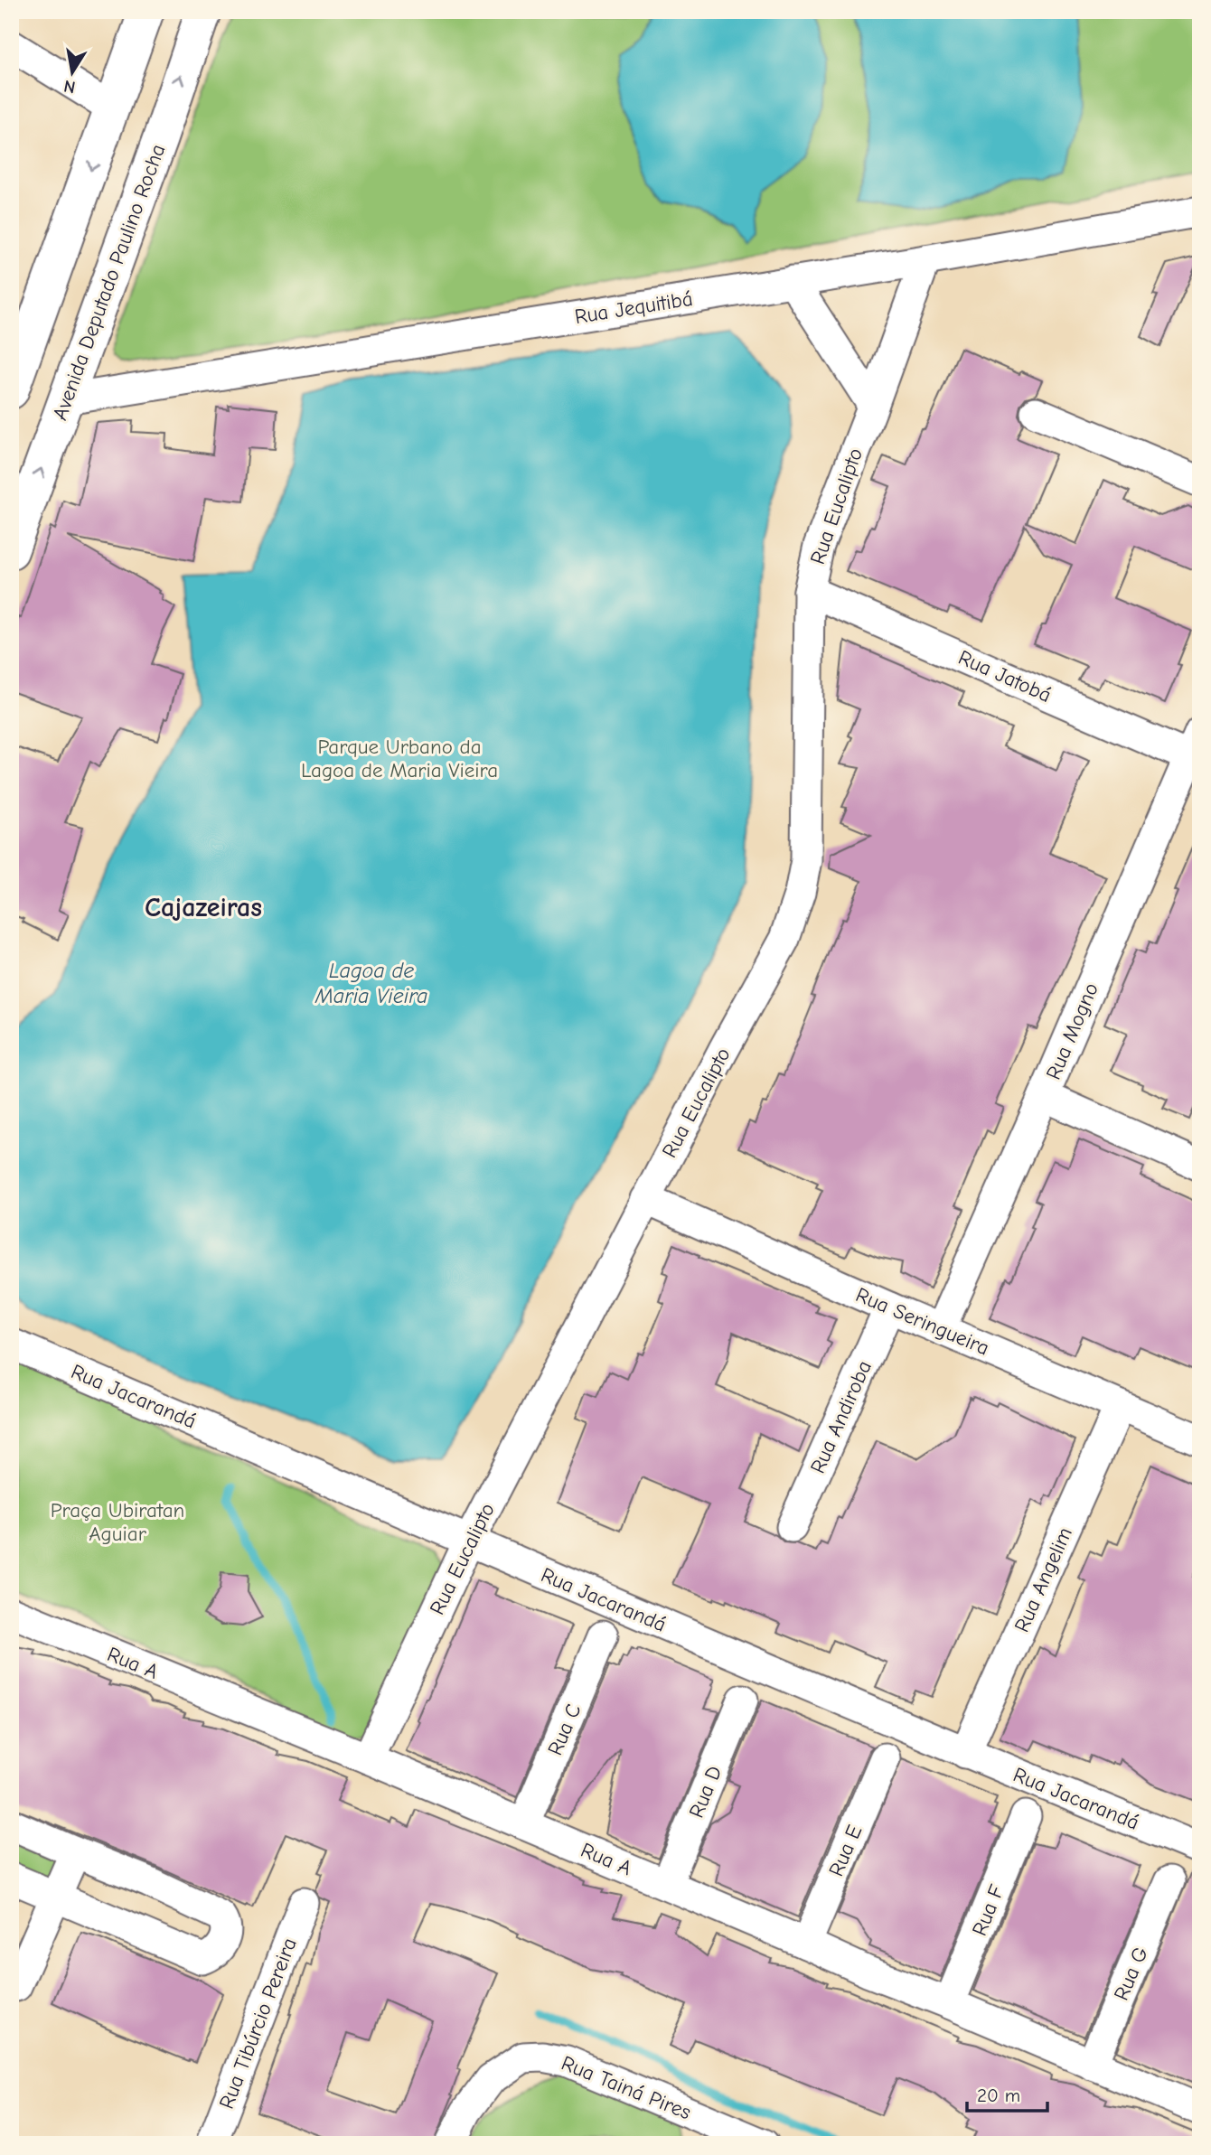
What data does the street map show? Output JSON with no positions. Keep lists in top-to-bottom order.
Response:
{
  "streets": {
    "main road": ["Avenida Deputado Paulino Rocha"],
    "street": [
      "Rua Jequitibá",
      "Rua Eucalipto",
      "Rua Jatobá",
      "Rua Mogno",
      "Rua Seringueira",
      "Rua Jacarandá",
      "Rua Andiroba",
      "Rua Angelim",
      "Rua A",
      "Rua C",
      "Rua D",
      "Rua E",
      "Rua F",
      "Rua G",
      "Rua Tibúrcio Pereira",
      "Rua Tainá Pires"
    ]
  },
  "crossings": [
    ["Avenida Deputado Paulino Rocha", "Rua Jequitibá"],
    ["Rua Jequitibá", "Rua Eucalipto"],
    ["Rua Eucalipto", "Rua Jatobá"],
    ["Rua Eucalipto", "Rua Seringueira"],
    ["Rua Eucalipto", "Rua Jacarandá"],
    ["Rua Eucalipto", "Rua A"],
    ["Rua Jatobá", "Rua Mogno"],
    ["Rua Mogno", "Rua Seringueira"],
    ["Rua Seringueira", "Rua Andiroba"],
    ["Rua Seringueira", "Rua Angelim"],
    ["Rua Jacarandá", "Rua Angelim"],
    ["Rua A", "Rua C"],
    ["Rua A", "Rua D"],
    ["Rua A", "Rua E"],
    ["Rua A", "Rua F"],
    ["Rua A", "Rua G"]
  ],
  "districts": ["Cajazeiras"],
  "water": ["Lagoa de Maria Vieira"],
  "parks": ["Parque Urbano da Lagoa de Maria Vieira", "Praça Ubiratan Aguiar"],
  "scale_bar": "20 m",
  "north": "bottom"
}
